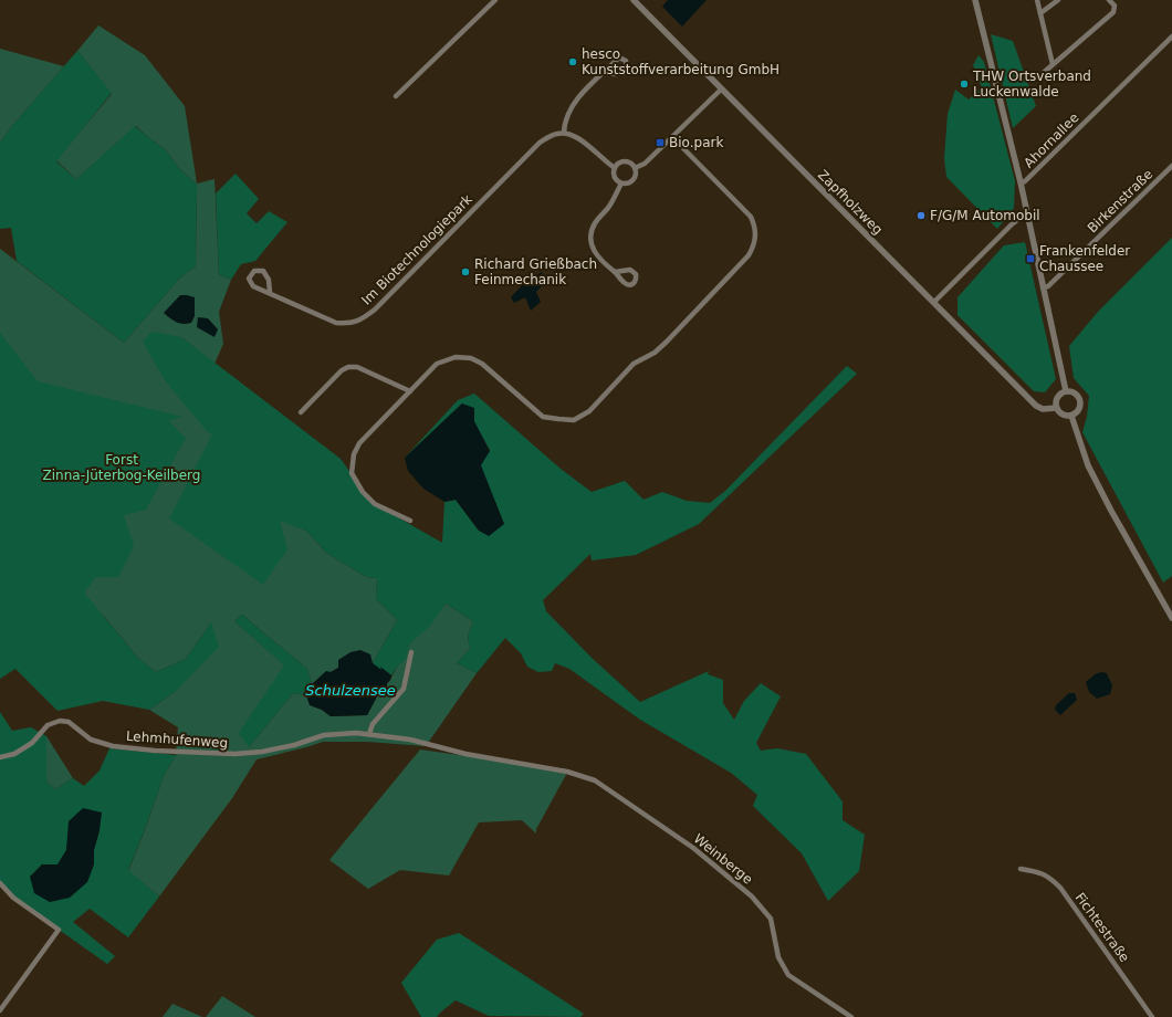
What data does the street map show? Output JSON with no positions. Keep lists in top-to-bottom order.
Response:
{
  "streets": {
    "street": [
      "Ahornallee",
      "Birkenstraße",
      "Zapfholzweg",
      "Im Biotechnologiepark",
      "Lehmhufenweg",
      "Weinberge",
      "Fichtestraße"
    ]
  },
  "crossings": [
    ["Lehmhufenweg", "Weinberge"]
  ],
  "water": ["Schulzensee"],
  "parks": ["Forst Zinna-Jüterbog-Keilberg"],
  "places": {
    "other": [
      "hesco Kunststoffverarbeitung GmbH",
      "THW Ortsverband Luckenwalde",
      "F/G/M Automobil",
      "Richard Grießbach Feinmechanik"
    ],
    "transit": ["Bio.park", "Frankenfelder Chaussee"]
  }
}
